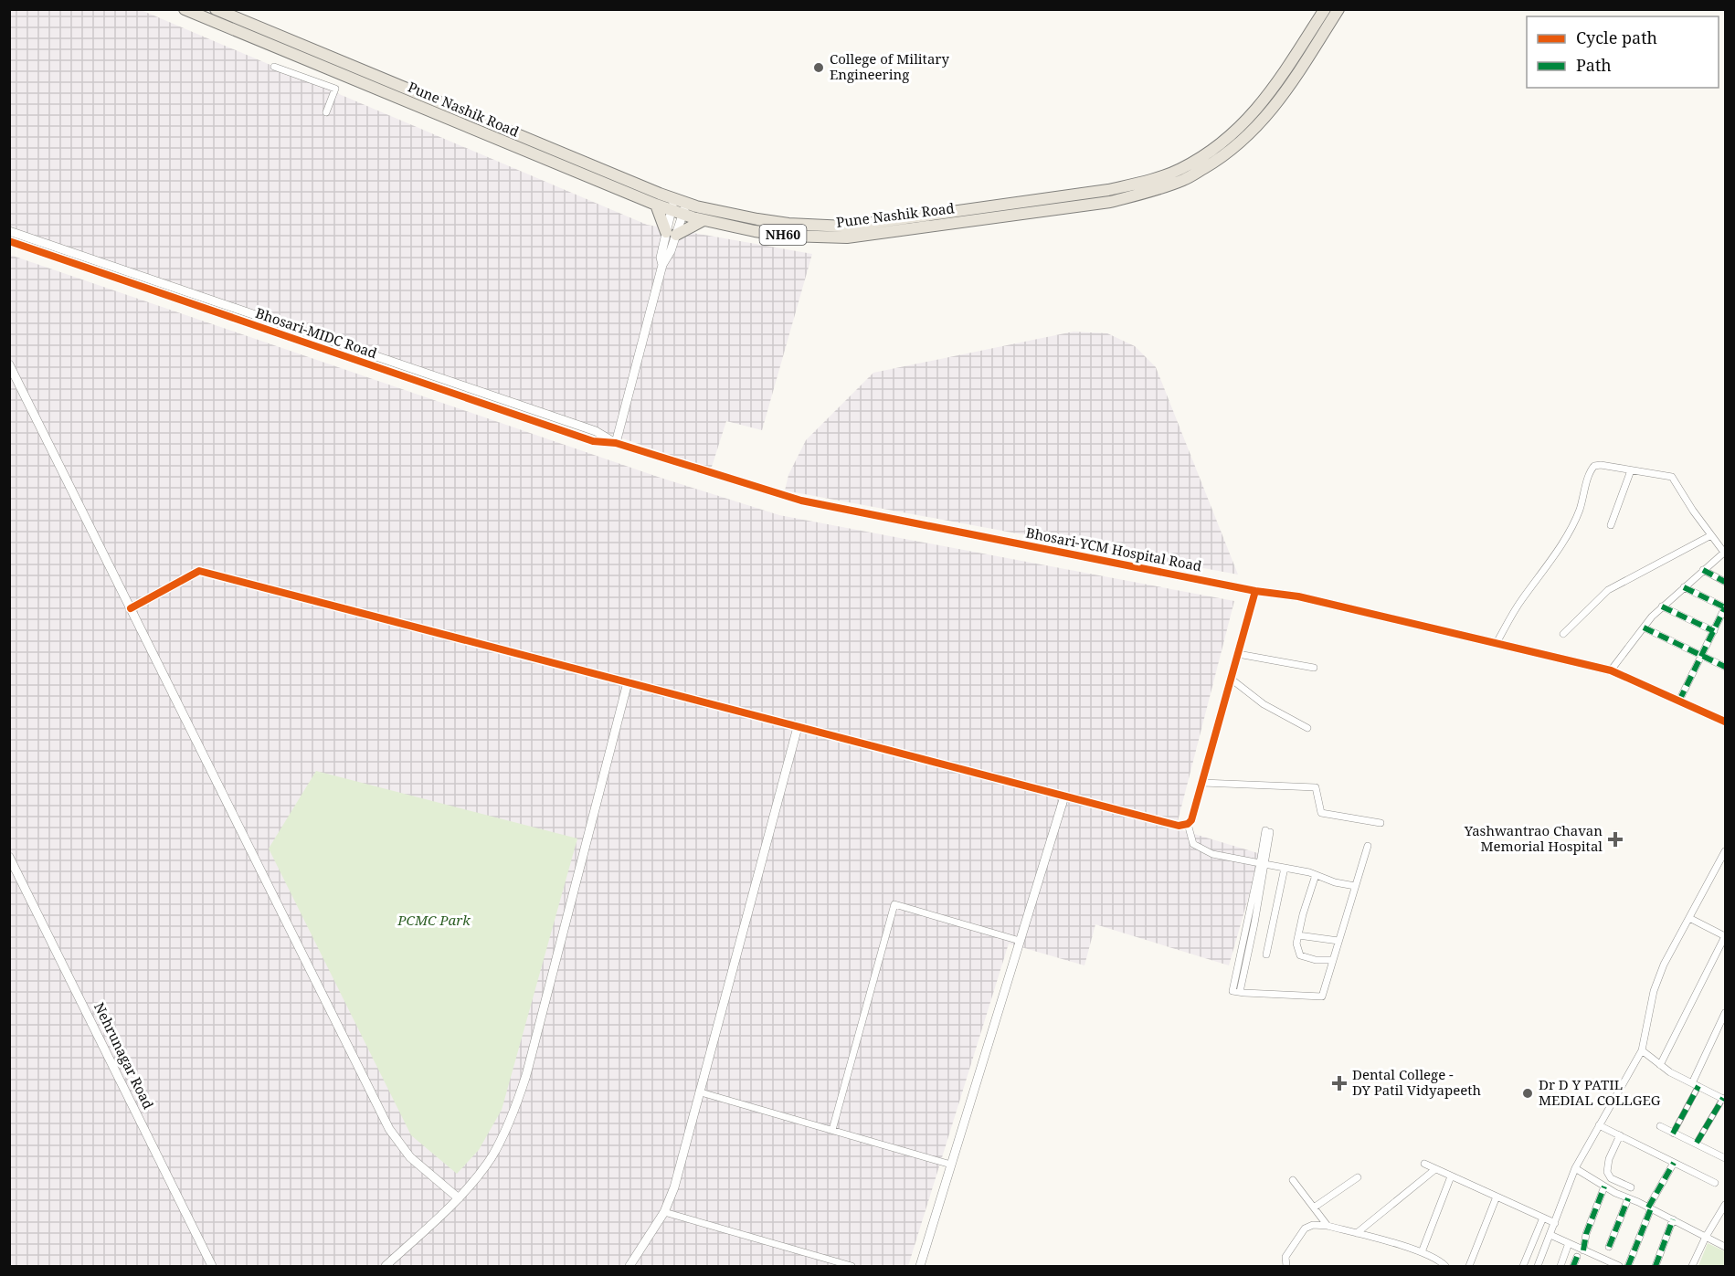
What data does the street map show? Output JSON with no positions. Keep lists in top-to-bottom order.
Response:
{
  "streets": {
    "highway": ["Pune Nashik Road", "NH60"],
    "street": ["Bhosari-MIDC Road", "Bhosari-YCM Hospital Road", "Nehrunagar Road"]
  },
  "crossings": [
    ["Bhosari-MIDC Road", "Bhosari-YCM Hospital Road"]
  ],
  "parks": ["PCMC Park"],
  "places": {
    "other": ["College of Military Engineering", "Dr D Y PATIL MEDIAL COLLGEG"],
    "health": ["Yashwantrao Chavan Memorial Hospital", "Dental College - DY Patil Vidyapeeth"]
  },
  "legend": ["Cycle path", "Path"]
}
